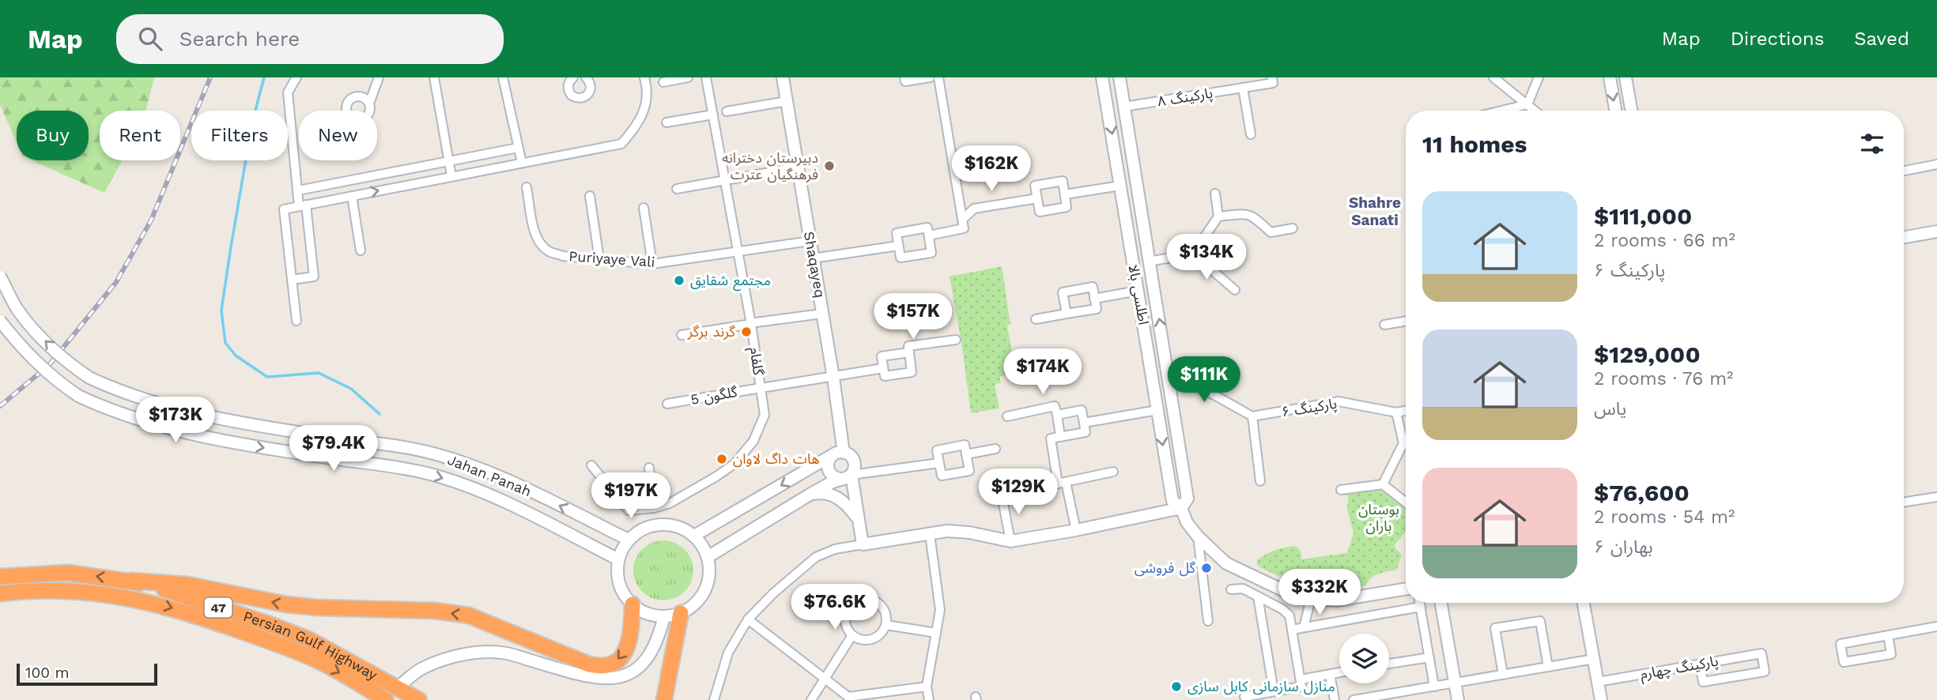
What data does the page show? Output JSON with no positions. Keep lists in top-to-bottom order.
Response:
{
  "streets": {
    "highway": ["47", "Persian Gulf Highway"],
    "street": [
      "پارکینگ ۸",
      "Puriyaye Vali",
      "Shaqayeq",
      "اطلسی بالا",
      "گلفام",
      "گلگون 5",
      "پارکینگ ۶",
      "Jahan Panah",
      "پارکینگ چهارم"
    ]
  },
  "crossings": [
    ["پارکینگ ۸", "اطلسی بالا"],
    ["Puriyaye Vali", "Shaqayeq"],
    ["Puriyaye Vali", "گلفام"],
    ["Shaqayeq", "گلگون 5"],
    ["گلفام", "گلگون 5"]
  ],
  "districts": ["Shahre Sanati"],
  "parks": ["بوستان باران"],
  "places": [
    "دبیرستان دخترانه فرهنگیان عترت",
    "مجتمع شقایق",
    "گرند برگر",
    "هات داگ لاوان",
    "گل فروشی",
    "منازل سازمانی کابل سازی"
  ],
  "scale_bar": "100 m",
  "page": {
    "header": "Map",
    "search": "Search here",
    "nav": ["Map", "Directions", "Saved"],
    "chip": [
      "Buy",
      "Rent",
      "Filters",
      "New"
    ],
    "heading": "11 homes",
    "price": [
      "$162K",
      "$134K",
      "$157K",
      "$174K",
      "$111K",
      "$173K",
      "$79.4K",
      "$129K",
      "$197K",
      "$332K",
      "$76.6K"
    ],
    "list": [
      {
        "name": "$111,000",
        "note": "2 rooms · 66 m² · پارکینگ ۶"
      },
      {
        "name": "$129,000",
        "note": "2 rooms · 76 m² · یاس"
      },
      {
        "name": "$76,600",
        "note": "2 rooms · 54 m² · بهاران ۶"
      }
    ],
    "scale": "100 m"
  }
}
